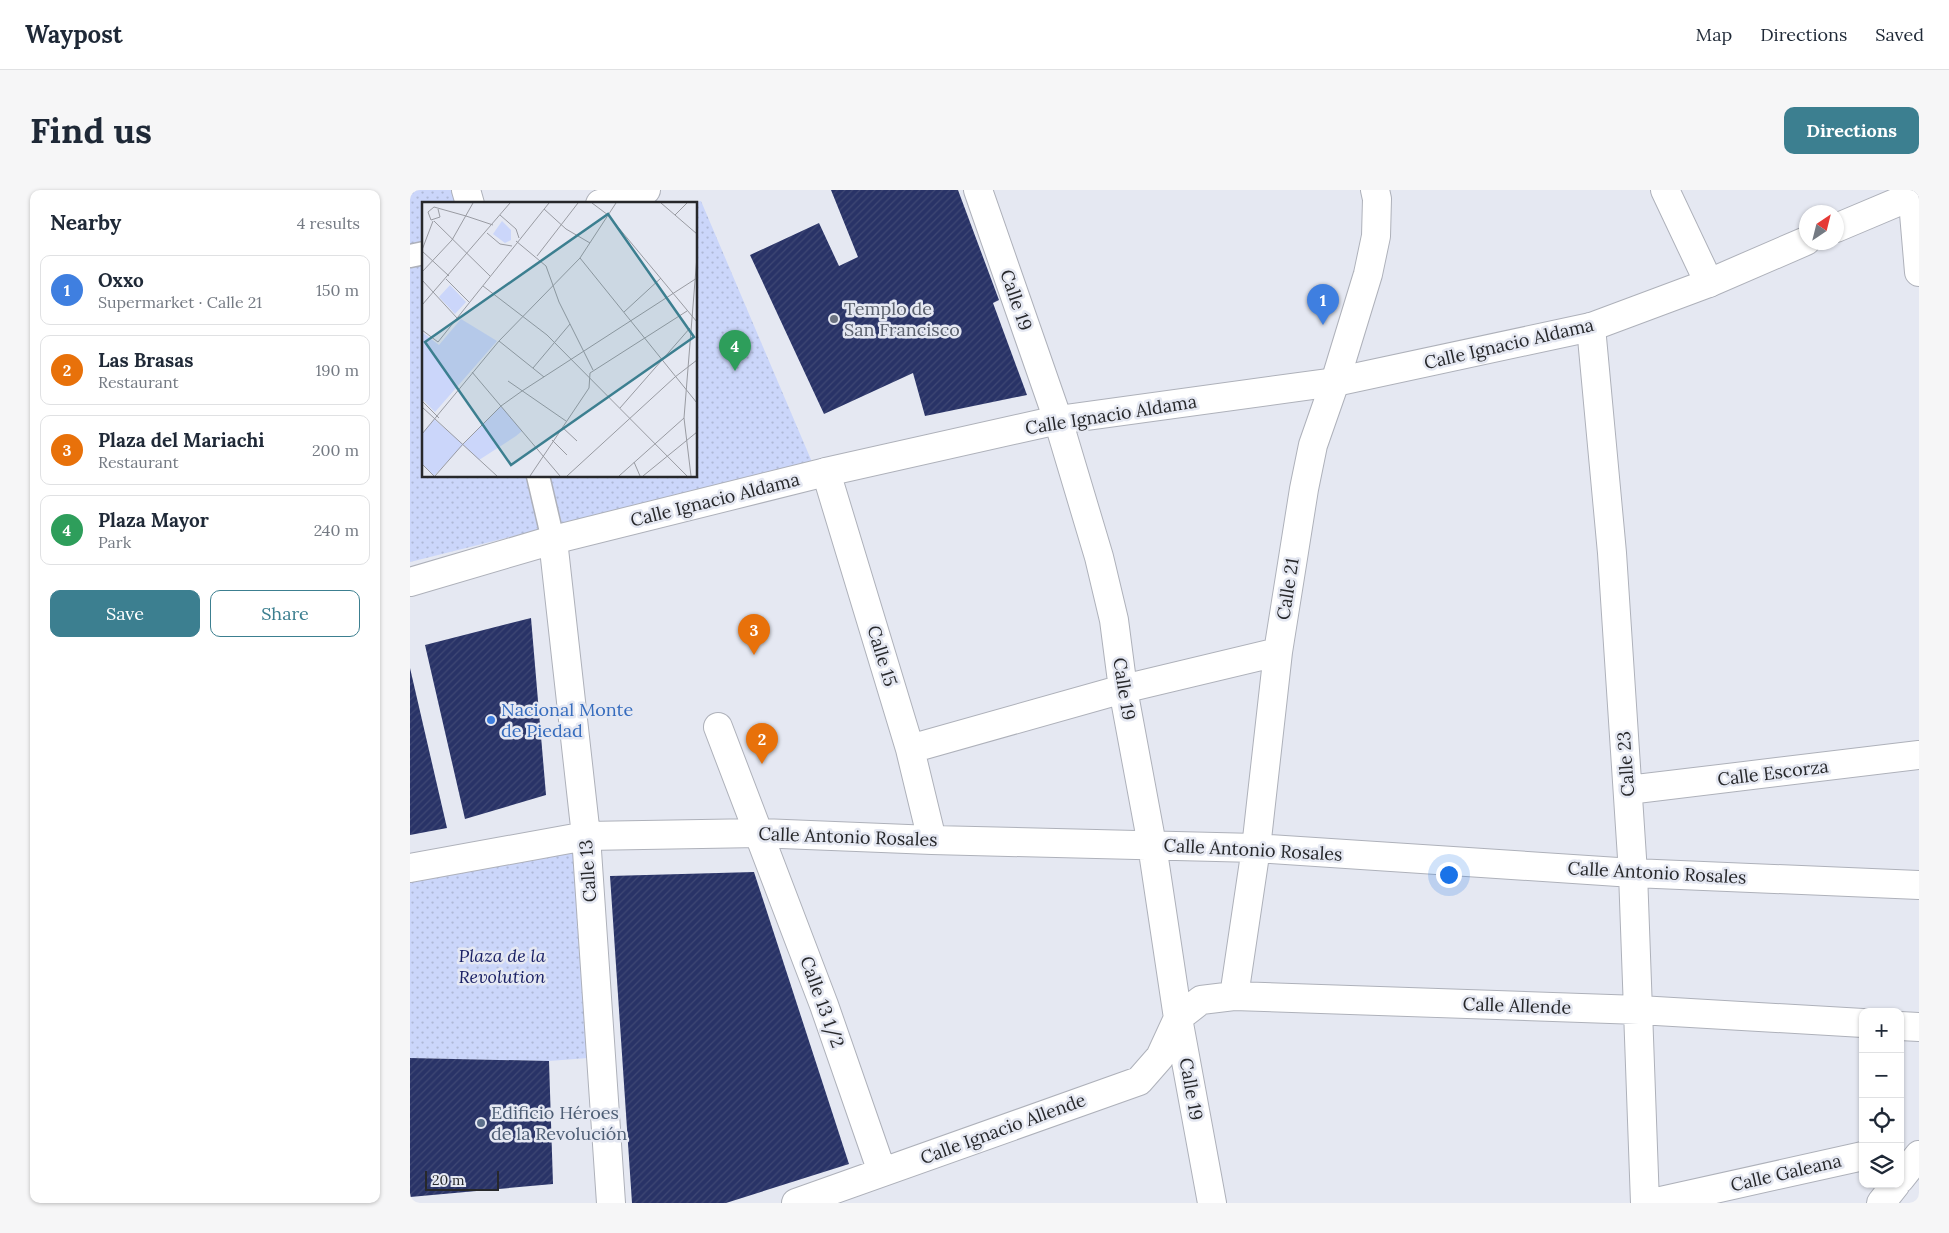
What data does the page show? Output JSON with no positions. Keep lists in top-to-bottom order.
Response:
{
  "streets": {
    "street": [
      "Calle 19",
      "Calle Ignacio Aldama",
      "Calle 21",
      "Calle 15",
      "Calle 23",
      "Calle Escorza",
      "Calle Antonio Rosales",
      "Calle 13",
      "Calle 13 1/2",
      "Calle Allende",
      "Calle Ignacio Allende",
      "Calle Galeana"
    ]
  },
  "crossings": [
    ["Calle 19", "Calle Ignacio Aldama"],
    ["Calle 19", "Calle Antonio Rosales"],
    ["Calle 19", "Calle Allende"],
    ["Calle 19", "Calle Ignacio Allende"],
    ["Calle Ignacio Aldama", "Calle 21"],
    ["Calle Ignacio Aldama", "Calle 15"],
    ["Calle Ignacio Aldama", "Calle 23"],
    ["Calle Ignacio Aldama", "Calle 13"],
    ["Calle 21", "Calle Antonio Rosales"],
    ["Calle 21", "Calle Allende"],
    ["Calle 15", "Calle Antonio Rosales"],
    ["Calle 23", "Calle Escorza"],
    ["Calle 23", "Calle Antonio Rosales"],
    ["Calle 23", "Calle Allende"],
    ["Calle Antonio Rosales", "Calle 13"],
    ["Calle Antonio Rosales", "Calle 13 1/2"],
    ["Calle 13 1/2", "Calle Ignacio Allende"],
    ["Calle Allende", "Calle Ignacio Allende"]
  ],
  "parks": ["Plaza de la Revolution"],
  "places": ["Templo de San Francisco", "Nacional Monte de Piedad", "Edificio Héroes de la Revolución"],
  "scale_bar": "20 m",
  "north": "top right",
  "page": {
    "header": "Waypost",
    "nav": ["Map", "Directions", "Saved"],
    "buttons": [
      "Directions",
      ["Save", "Share"]
    ],
    "title": "Find us",
    "heading": ["Nearby", "4 results"],
    "list": [
      {
        "mark": "1",
        "name": "Oxxo",
        "note": "Supermarket · Calle 21",
        "value": "150 m"
      },
      {
        "mark": "2",
        "name": "Las Brasas",
        "note": "Restaurant",
        "value": "190 m"
      },
      {
        "mark": "3",
        "name": "Plaza del Mariachi",
        "note": "Restaurant",
        "value": "200 m"
      },
      {
        "mark": "4",
        "name": "Plaza Mayor",
        "note": "Park",
        "value": "240 m"
      }
    ],
    "pins": [
      "1",
      "4",
      "3",
      "2"
    ],
    "map_buttons": ["+", "−"],
    "scale": "20 m"
  }
}
